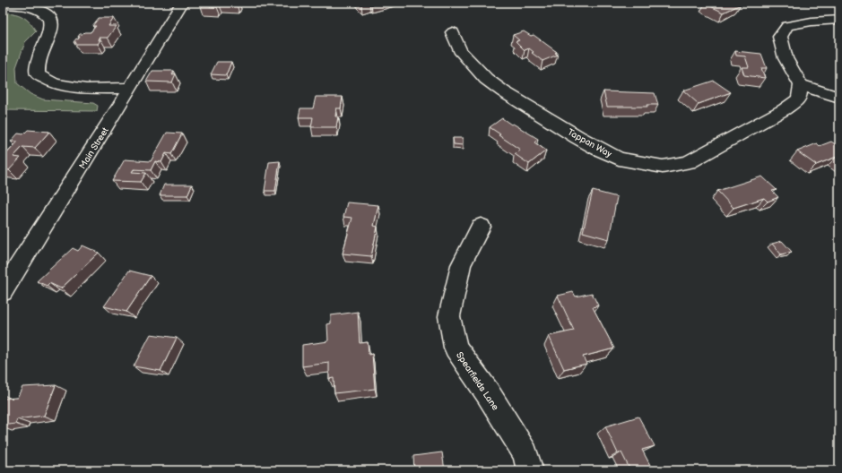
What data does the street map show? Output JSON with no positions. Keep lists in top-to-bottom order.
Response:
{
  "streets": {
    "street": ["Tappan Way", "Main Street", "Spearfields Lane"]
  }
}
